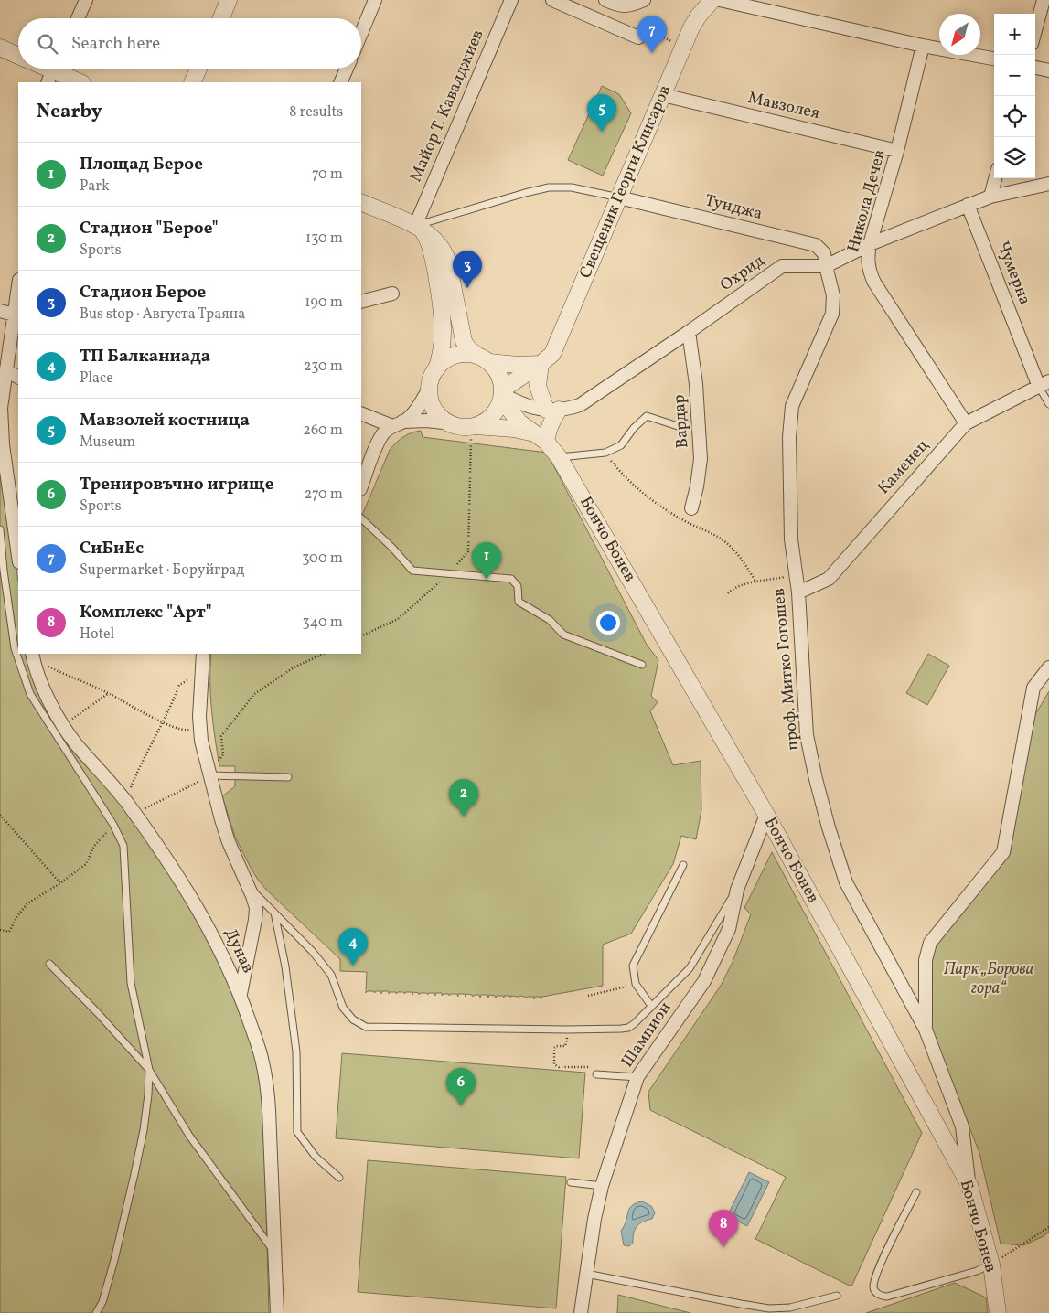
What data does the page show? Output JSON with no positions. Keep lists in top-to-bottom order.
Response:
{
  "streets": {
    "street": [
      "Майор Т. Кавалджиев",
      "Мавзолея",
      "Свещеник Георги Клисаров",
      "Никола Дечев",
      "Тунджа",
      "Охрид",
      "Чумерна",
      "Вардар",
      "Каменец",
      "Бончо Бонев",
      "проф. Митко Гогошев",
      "Дунав",
      "Шампион"
    ]
  },
  "crossings": [
    ["Мавзолея", "Свещеник Георги Клисаров"],
    ["Мавзолея", "Никола Дечев"],
    ["Свещеник Георги Клисаров", "Тунджа"],
    ["Свещеник Георги Клисаров", "Охрид"],
    ["Свещеник Георги Клисаров", "Бончо Бонев"],
    ["Никола Дечев", "Охрид"],
    ["Никола Дечев", "Каменец"],
    ["Тунджа", "Охрид"],
    ["Тунджа", "проф. Митко Гогошев"],
    ["Охрид", "Чумерна"],
    ["Охрид", "Вардар"],
    ["Охрид", "Бончо Бонев"],
    ["Охрид", "проф. Митко Гогошев"],
    ["Чумерна", "Каменец"],
    ["Каменец", "проф. Митко Гогошев"],
    ["Бончо Бонев", "проф. Митко Гогошев"],
    ["Бончо Бонев", "Шампион"]
  ],
  "parks": ["Парк „Борова гора“"],
  "north": "bottom left",
  "page": {
    "map_buttons": ["+", "−"],
    "pins": [
      "7",
      "5",
      "3",
      "1",
      "2",
      "4",
      "6",
      "8"
    ],
    "search": "Search here",
    "heading": ["Nearby", "8 results"],
    "list": [
      {
        "mark": "1",
        "name": "Площад Берое",
        "note": "Park",
        "value": "70 m"
      },
      {
        "mark": "2",
        "name": "Стадион \"Берое\"",
        "note": "Sports",
        "value": "130 m"
      },
      {
        "mark": "3",
        "name": "Стадион Берое",
        "note": "Bus stop · Августа Траяна",
        "value": "190 m"
      },
      {
        "mark": "4",
        "name": "ТП Балканиада",
        "note": "Place",
        "value": "230 m"
      },
      {
        "mark": "5",
        "name": "Мавзолей костница",
        "note": "Museum",
        "value": "260 m"
      },
      {
        "mark": "6",
        "name": "Тренировъчно игрище",
        "note": "Sports",
        "value": "270 m"
      },
      {
        "mark": "7",
        "name": "СиБиЕс",
        "note": "Supermarket · Боруйград",
        "value": "300 m"
      },
      {
        "mark": "8",
        "name": "Комплекс \"Арт\"",
        "note": "Hotel",
        "value": "340 m"
      }
    ]
  }
}
